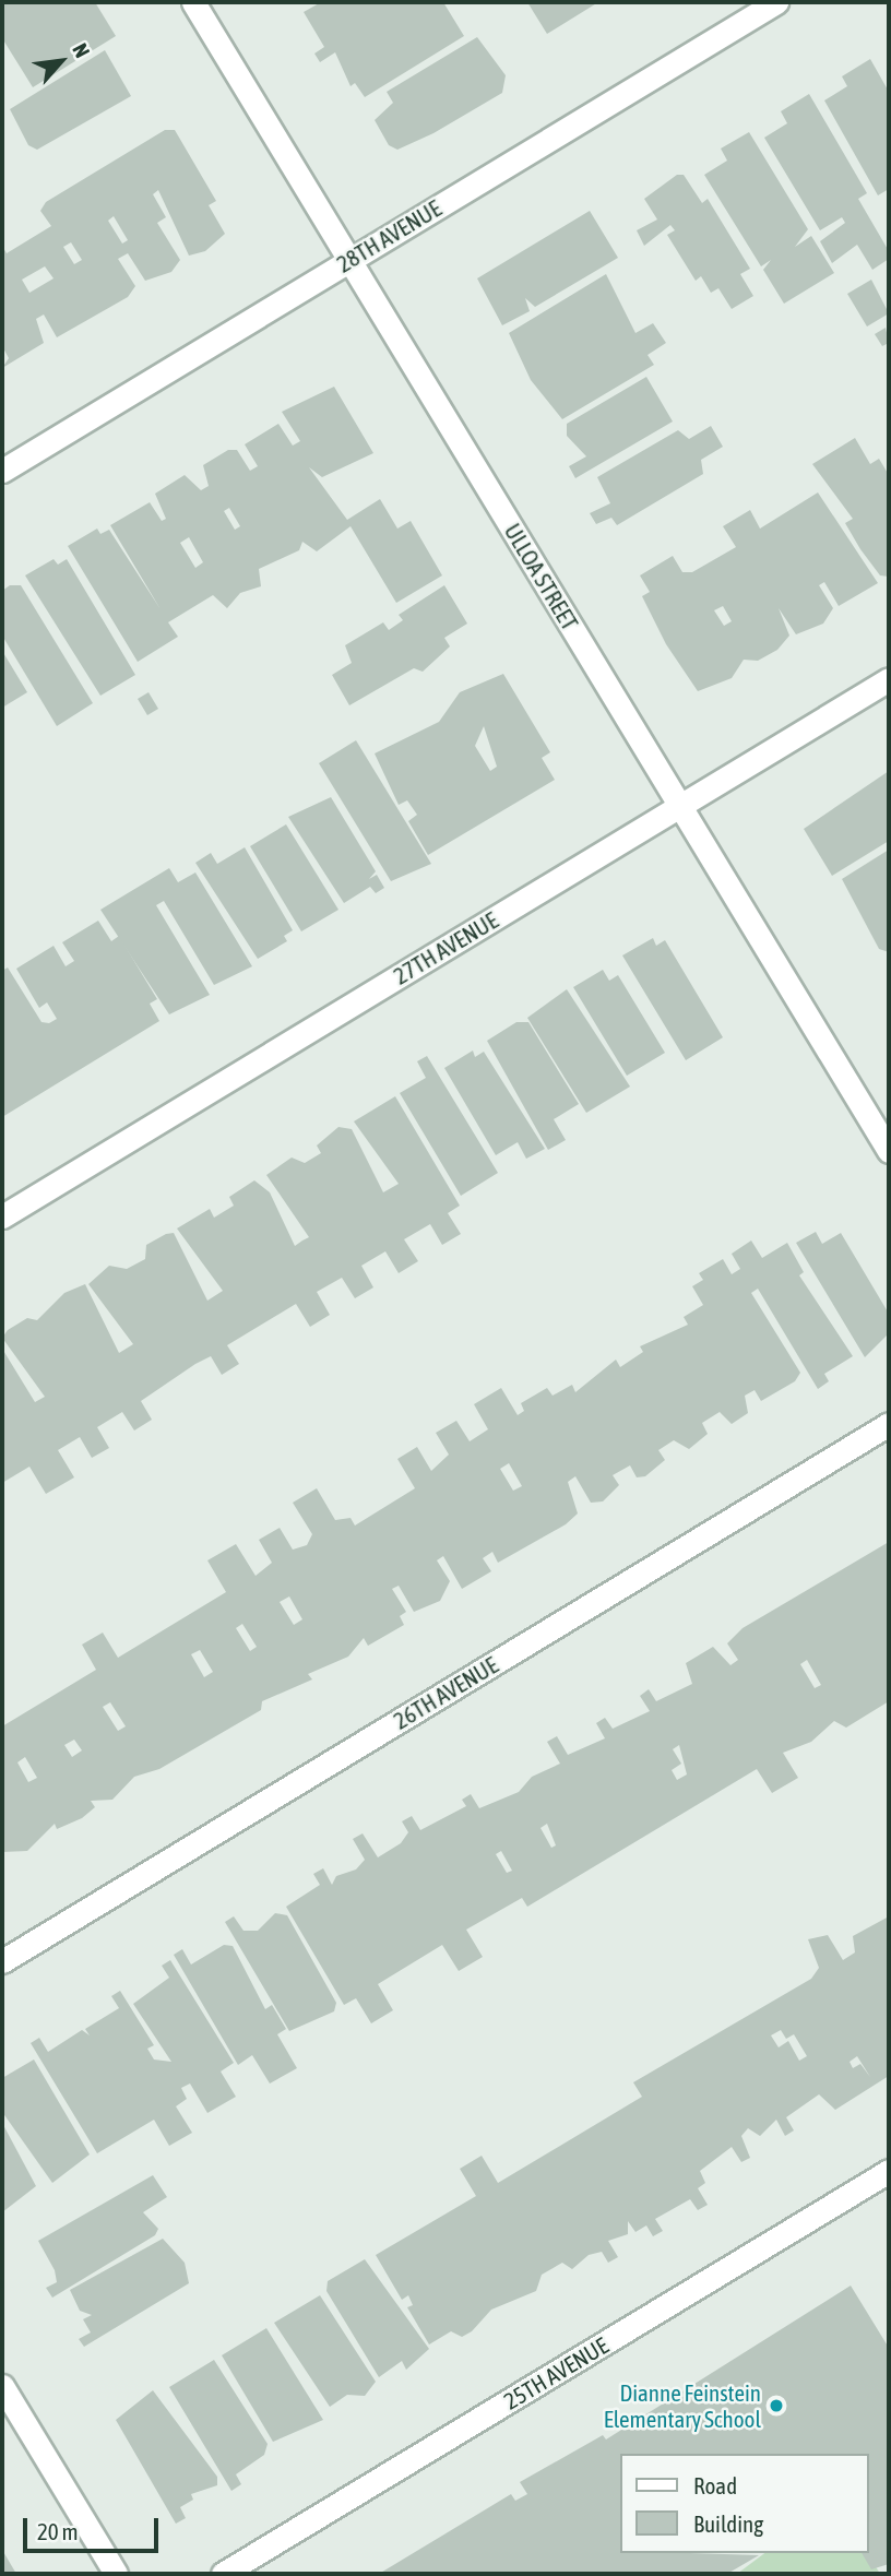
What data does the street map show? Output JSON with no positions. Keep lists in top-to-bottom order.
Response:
{
  "streets": {
    "street": [
      "28TH AVENUE",
      "ULLOA STREET",
      "27TH AVENUE",
      "26TH AVENUE",
      "25TH AVENUE"
    ]
  },
  "crossings": [
    ["28TH AVENUE", "ULLOA STREET"],
    ["ULLOA STREET", "27TH AVENUE"]
  ],
  "places": ["Dianne Feinstein Elementary School"],
  "legend": ["Road", "Building"],
  "scale_bar": "20 m",
  "north": "top right"
}
